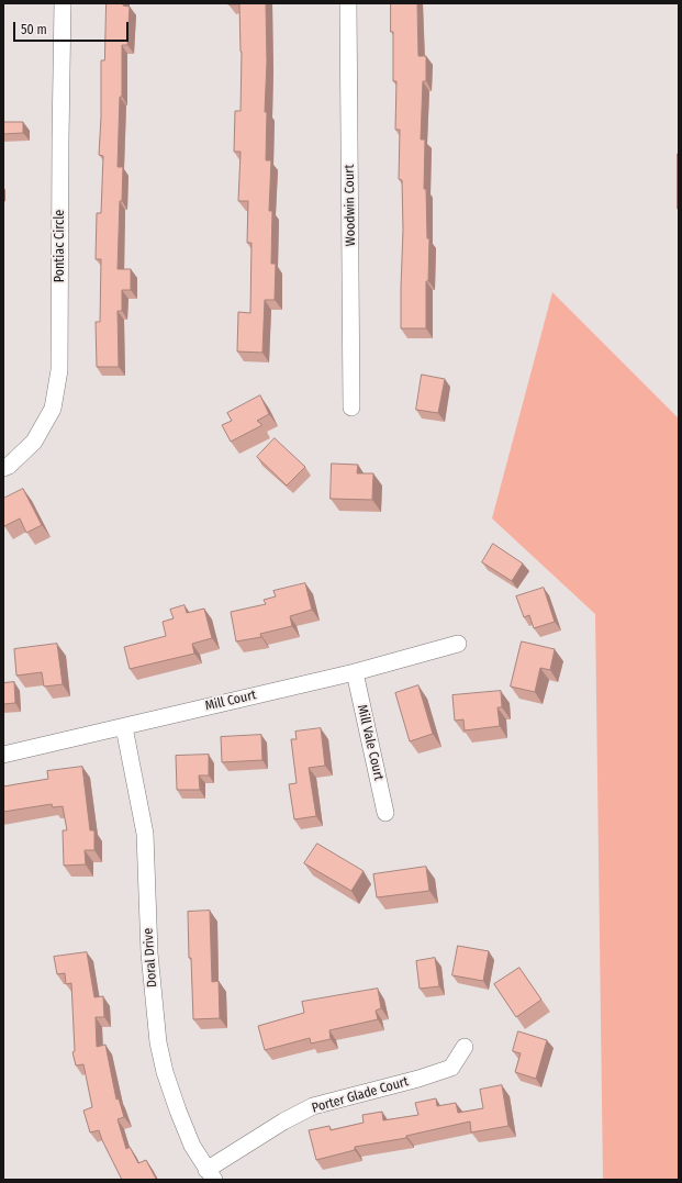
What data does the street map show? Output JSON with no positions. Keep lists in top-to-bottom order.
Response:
{
  "streets": {
    "street": [
      "Woodwin Court",
      "Pontiac Circle",
      "Mill Court",
      "Mill Vale Court",
      "Doral Drive",
      "Porter Glade Court"
    ]
  },
  "crossings": [
    ["Mill Court", "Mill Vale Court"],
    ["Mill Court", "Doral Drive"],
    ["Doral Drive", "Porter Glade Court"]
  ],
  "scale_bar": "50 m"
}
